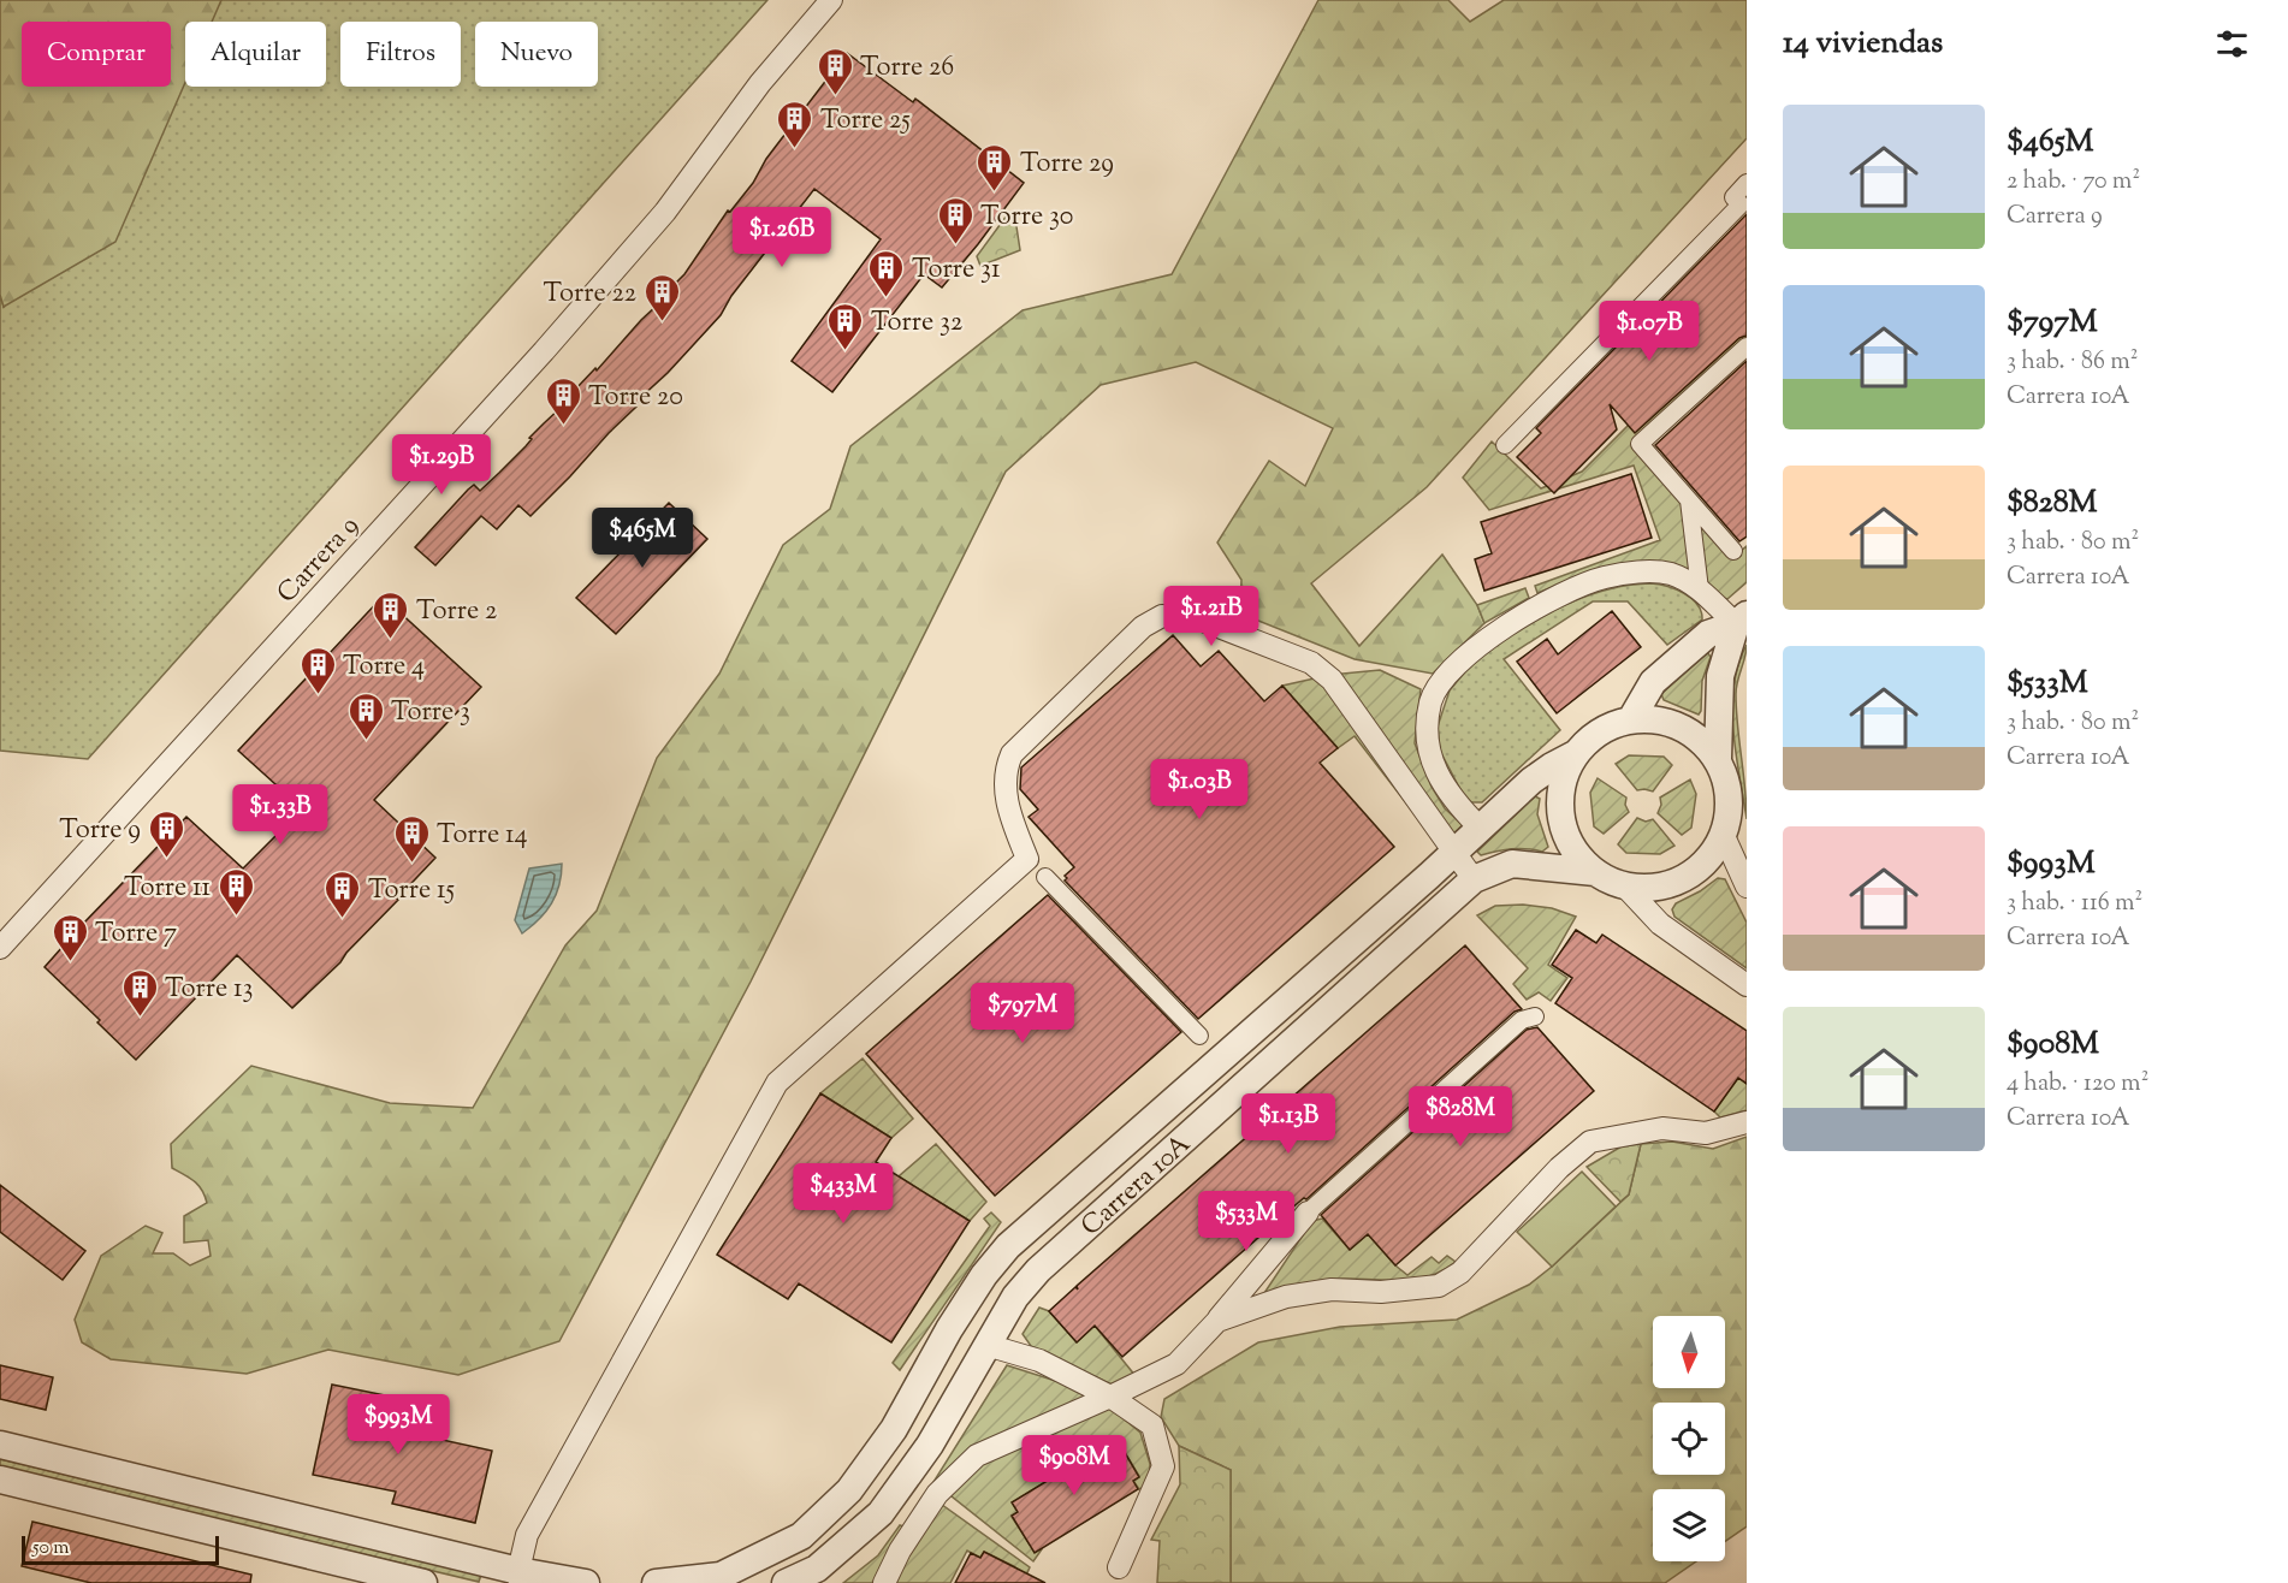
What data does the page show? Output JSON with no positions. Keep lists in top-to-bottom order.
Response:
{
  "streets": {
    "street": ["Carrera 9", "Carrera 10A"]
  },
  "places": {
    "building": [
      "Torre 26",
      "Torre 25",
      "Torre 29",
      "Torre 30",
      "Torre 31",
      "Torre 22",
      "Torre 32",
      "Torre 20",
      "Torre 2",
      "Torre 4",
      "Torre 3",
      "Torre 9",
      "Torre 14",
      "Torre 11",
      "Torre 15",
      "Torre 7",
      "Torre 13"
    ]
  },
  "scale_bar": "50 m",
  "north": "bottom",
  "page": {
    "heading": "14 viviendas",
    "chip": [
      "Comprar",
      "Alquilar",
      "Filtros",
      "Nuevo"
    ],
    "list": [
      {
        "name": "$465M",
        "note": "2 hab. · 70 m² · Carrera 9"
      },
      {
        "name": "$797M",
        "note": "3 hab. · 86 m² · Carrera 10A"
      },
      {
        "name": "$828M",
        "note": "3 hab. · 80 m² · Carrera 10A"
      },
      {
        "name": "$533M",
        "note": "3 hab. · 80 m² · Carrera 10A"
      },
      {
        "name": "$993M",
        "note": "3 hab. · 116 m² · Carrera 10A"
      },
      {
        "name": "$908M",
        "note": "4 hab. · 120 m² · Carrera 10A"
      }
    ],
    "price": [
      "$1.26B",
      "$1.07B",
      "$1.29B",
      "$465M",
      "$1.21B",
      "$1.03B",
      "$1.33B",
      "$797M",
      "$828M",
      "$1.13B",
      "$433M",
      "$533M",
      "$993M",
      "$908M"
    ],
    "scale": "50 m"
  }
}
